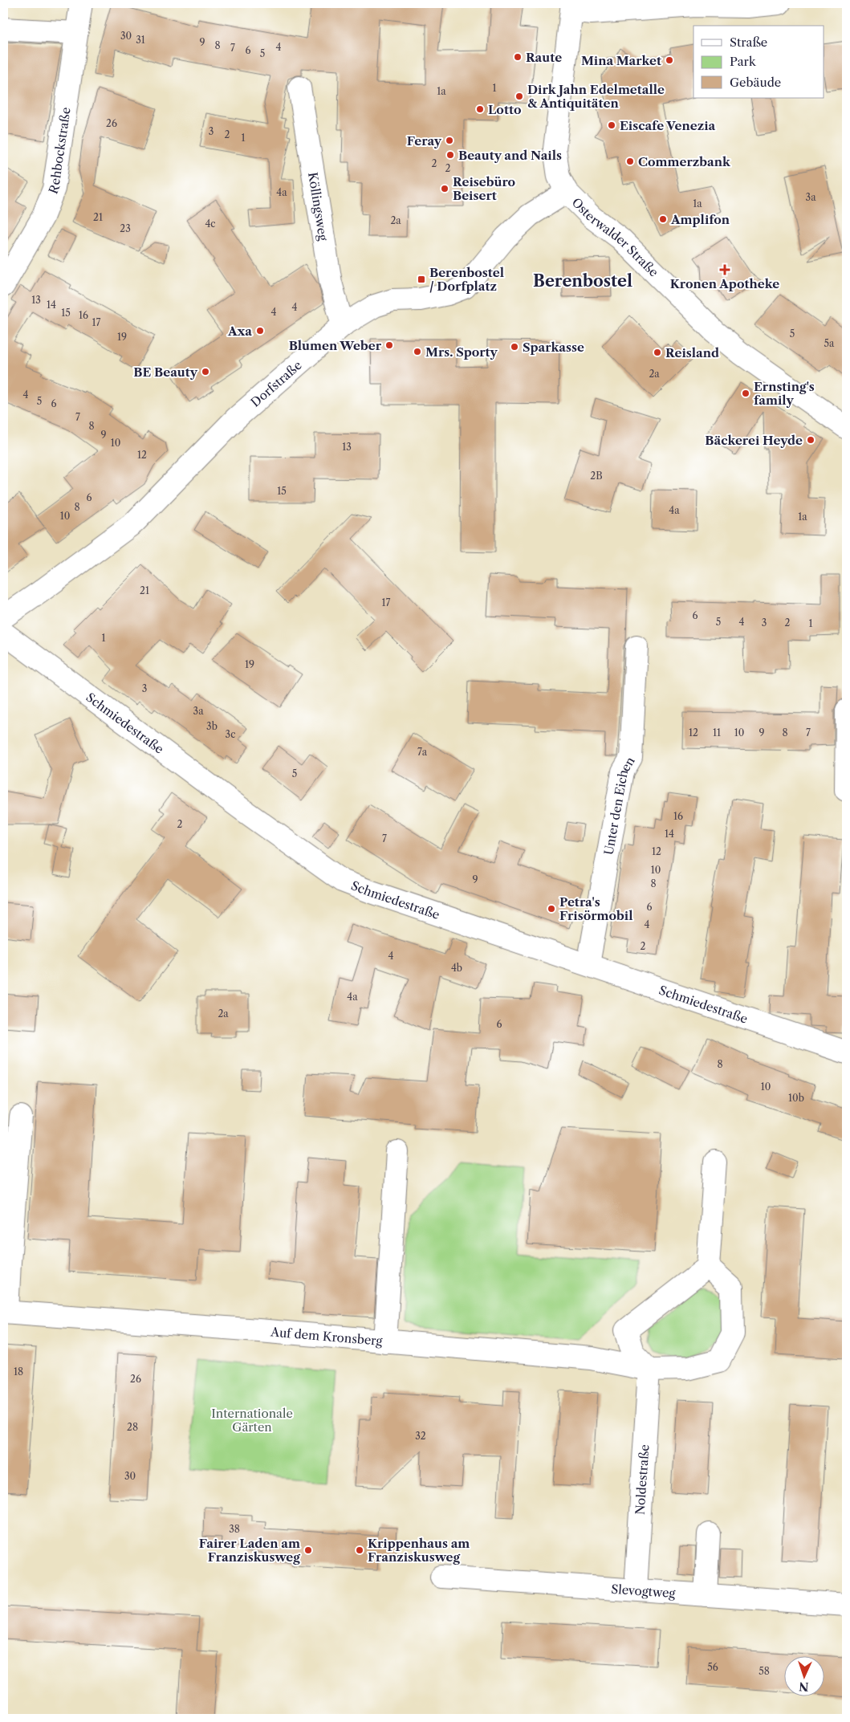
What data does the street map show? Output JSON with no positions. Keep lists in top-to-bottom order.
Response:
{
  "streets": {
    "street": [
      "Rehbockstraße",
      "Köllingsweg",
      "Osterwalder Straße",
      "Dorfstraße",
      "Schmiedestraße",
      "Unter den Eichen",
      "Auf dem Kronsberg",
      "Noldestraße",
      "Slevogtweg"
    ]
  },
  "crossings": [
    ["Köllingsweg", "Dorfstraße"],
    ["Osterwalder Straße", "Dorfstraße"],
    ["Schmiedestraße", "Unter den Eichen"],
    ["Auf dem Kronsberg", "Noldestraße"],
    ["Noldestraße", "Slevogtweg"]
  ],
  "districts": ["Berenbostel"],
  "parks": ["Internationale Gärten"],
  "places": {
    "other": [
      "Raute",
      "Mina Market",
      "Dirk Jahn Edelmetalle & Antiquitäten",
      "Lotto",
      "Eiscafe Venezia",
      "Feray",
      "Beauty and Nails",
      "Commerzbank",
      "Reisebüro Beisert",
      "Amplifon",
      "Axa",
      "Blumen Weber",
      "Sparkasse",
      "Mrs. Sporty",
      "Reisland",
      "BE Beauty",
      "Ernsting's family",
      "Bäckerei Heyde",
      "Petra's Frisörmobil",
      "Fairer Laden am Franziskusweg",
      "Krippenhaus am Franziskusweg"
    ],
    "health": ["Kronen Apotheke"],
    "transit": ["Berenbostel / Dorfplatz"]
  },
  "house_numbers": [
    "30",
    "31",
    "9",
    "8",
    "4",
    "7",
    "6",
    "5",
    "1",
    "1a",
    "26",
    "3",
    "2",
    "1",
    "2",
    "2",
    "4a",
    "3a",
    "1a",
    "21",
    "2a",
    "4c",
    "23",
    "13",
    "14",
    "4",
    "4",
    "15",
    "16",
    "17",
    "5",
    "19",
    "5a",
    "2a",
    "4",
    "5",
    "6",
    "7",
    "8",
    "9",
    "10",
    "13",
    "12",
    "2B",
    "15",
    "6",
    "8",
    "4a",
    "10",
    "1a",
    "21",
    "17",
    "6",
    "5",
    "4",
    "3",
    "2",
    "1",
    "1",
    "19",
    "3",
    "3a",
    "3b",
    "12",
    "11",
    "10",
    "9",
    "8",
    "7",
    "3c",
    "7a",
    "5",
    "16",
    "2",
    "14",
    "7",
    "12",
    "10",
    "9",
    "8",
    "6",
    "4",
    "2",
    "4",
    "4b",
    "4a",
    "2a",
    "6",
    "8",
    "10",
    "10b",
    "18",
    "26",
    "28",
    "32",
    "30",
    "38",
    "56",
    "58"
  ],
  "legend": ["Straße", "Park", "Gebäude"],
  "north": "bottom"
}
